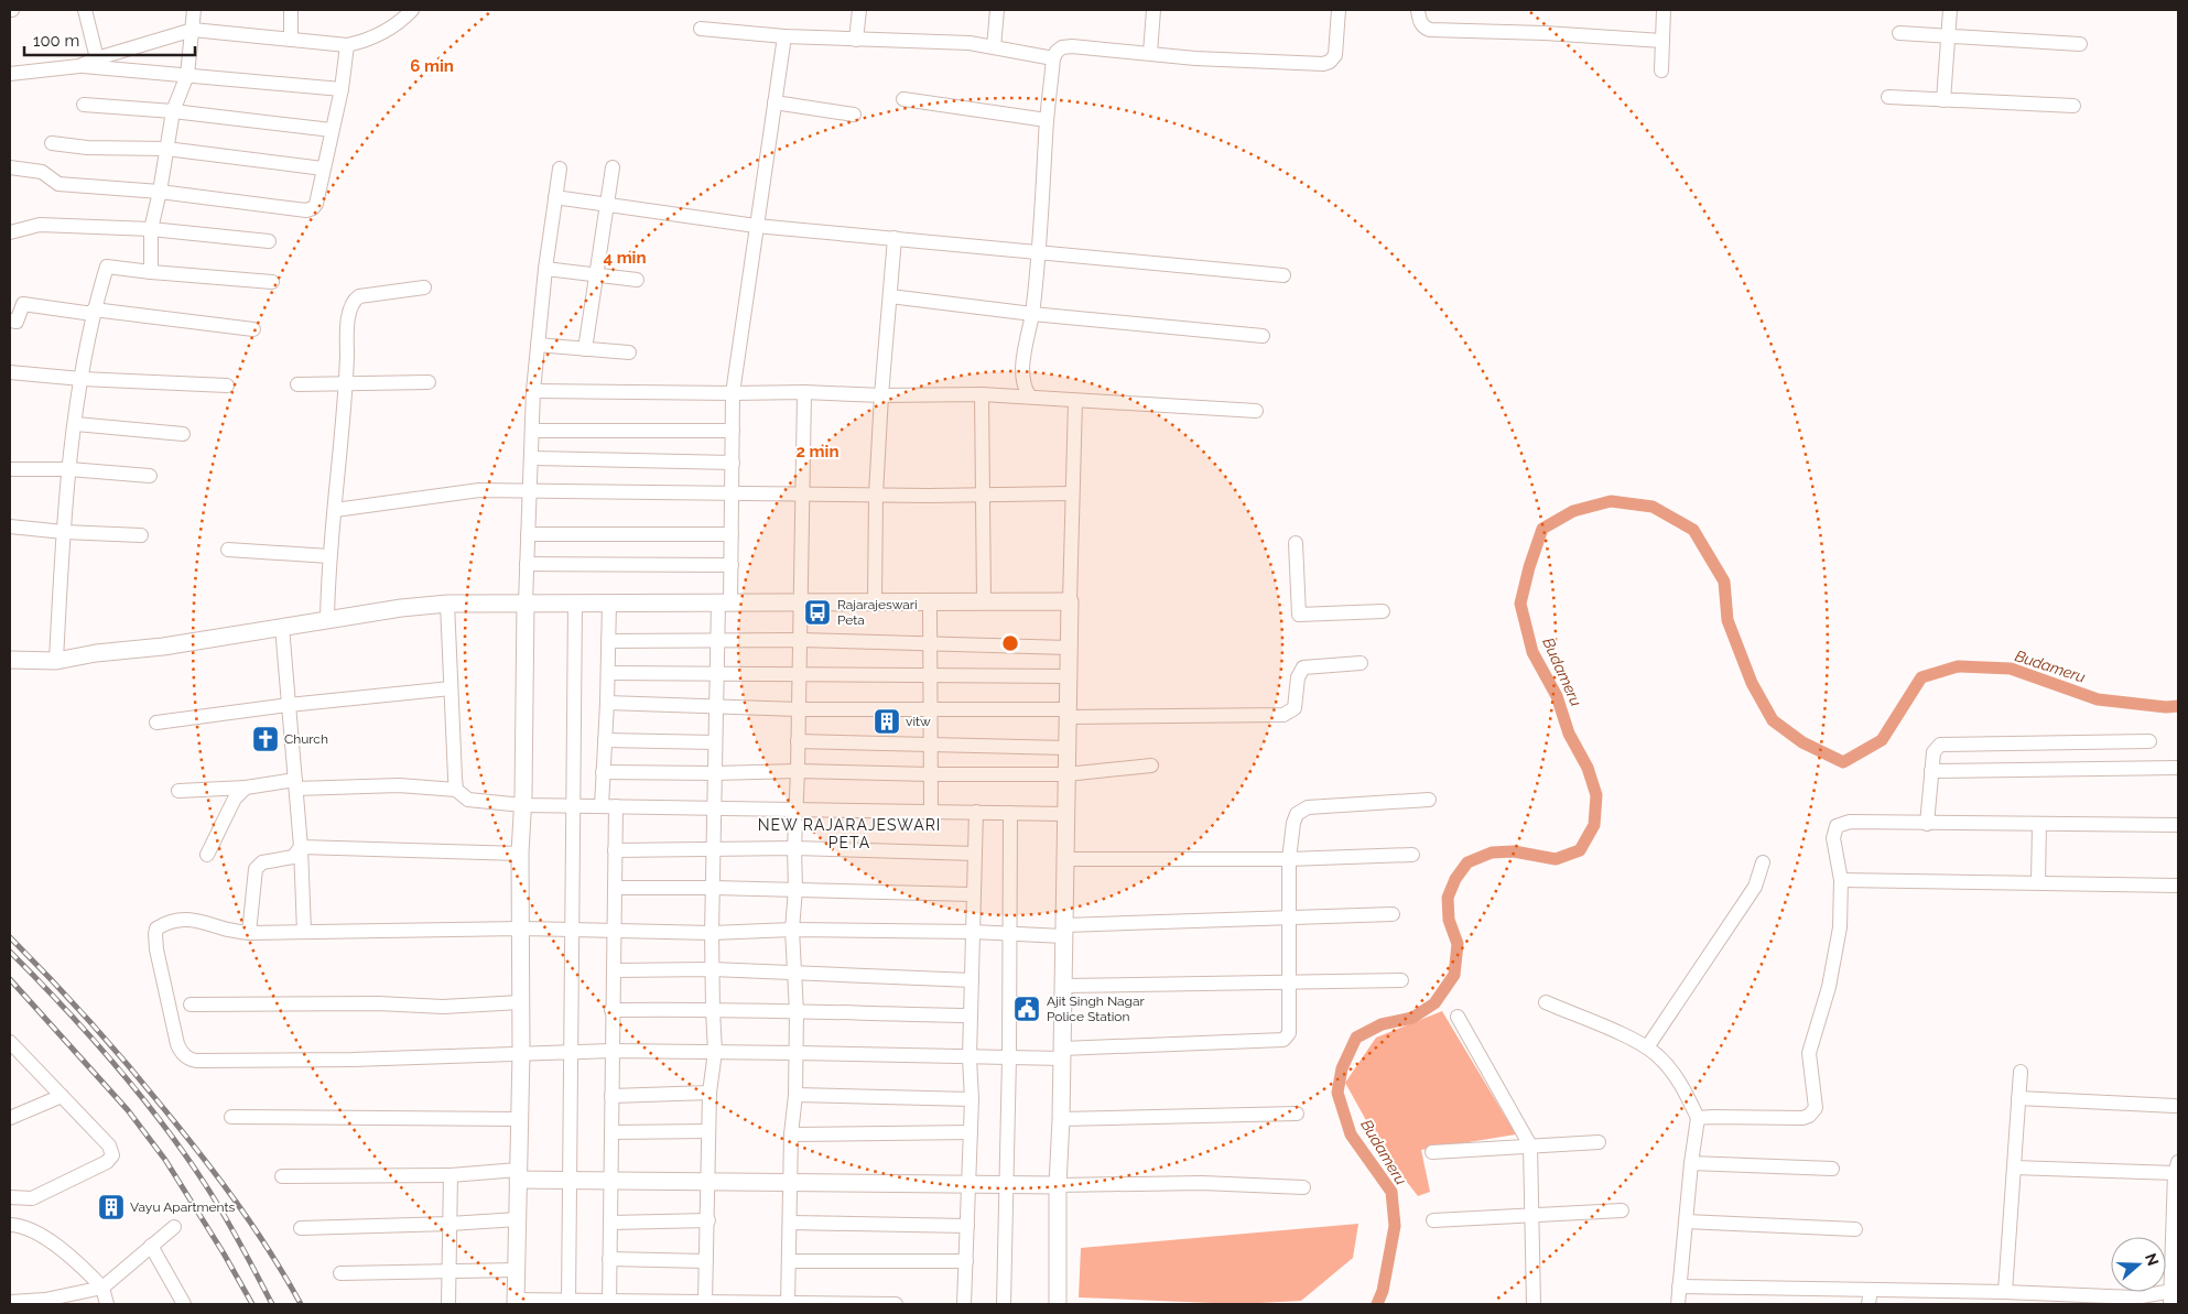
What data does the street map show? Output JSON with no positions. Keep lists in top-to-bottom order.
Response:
{
  "districts": ["NEW RAJARAJESWARI PETA"],
  "water": ["Budameru"],
  "places": {
    "bus stop": ["Rajarajeswari Peta"],
    "building": ["vitw", "Vayu Apartments"],
    "church": ["Church"],
    "public building": ["Ajit Singh Nagar Police Station"]
  },
  "scale_bar": "100 m",
  "north": "right",
  "rings": ["6 min", "4 min", "2 min"]
}
